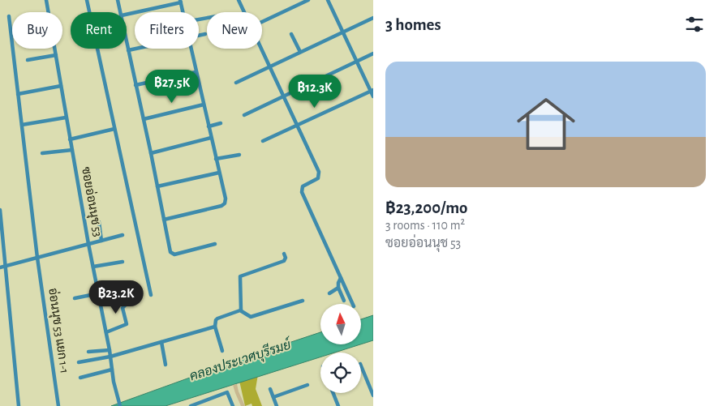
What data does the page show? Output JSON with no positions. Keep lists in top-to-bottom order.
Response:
{
  "streets": {
    "street": ["ซอยอ่อนนุช 53", "อ่อนนุช 53 แยก 1-1"]
  },
  "water": ["คลองประเวศบุรีรมย์"],
  "north": "top",
  "page": {
    "heading": "3 homes",
    "chip": [
      "Buy",
      "Rent",
      "Filters",
      "New"
    ],
    "list": [
      {
        "name": "฿23,200/mo",
        "note": "3 rooms · 110 m² · ซอยอ่อนนุช 53"
      }
    ],
    "price": ["฿27.5K", "฿12.3K", "฿23.2K"]
  }
}
